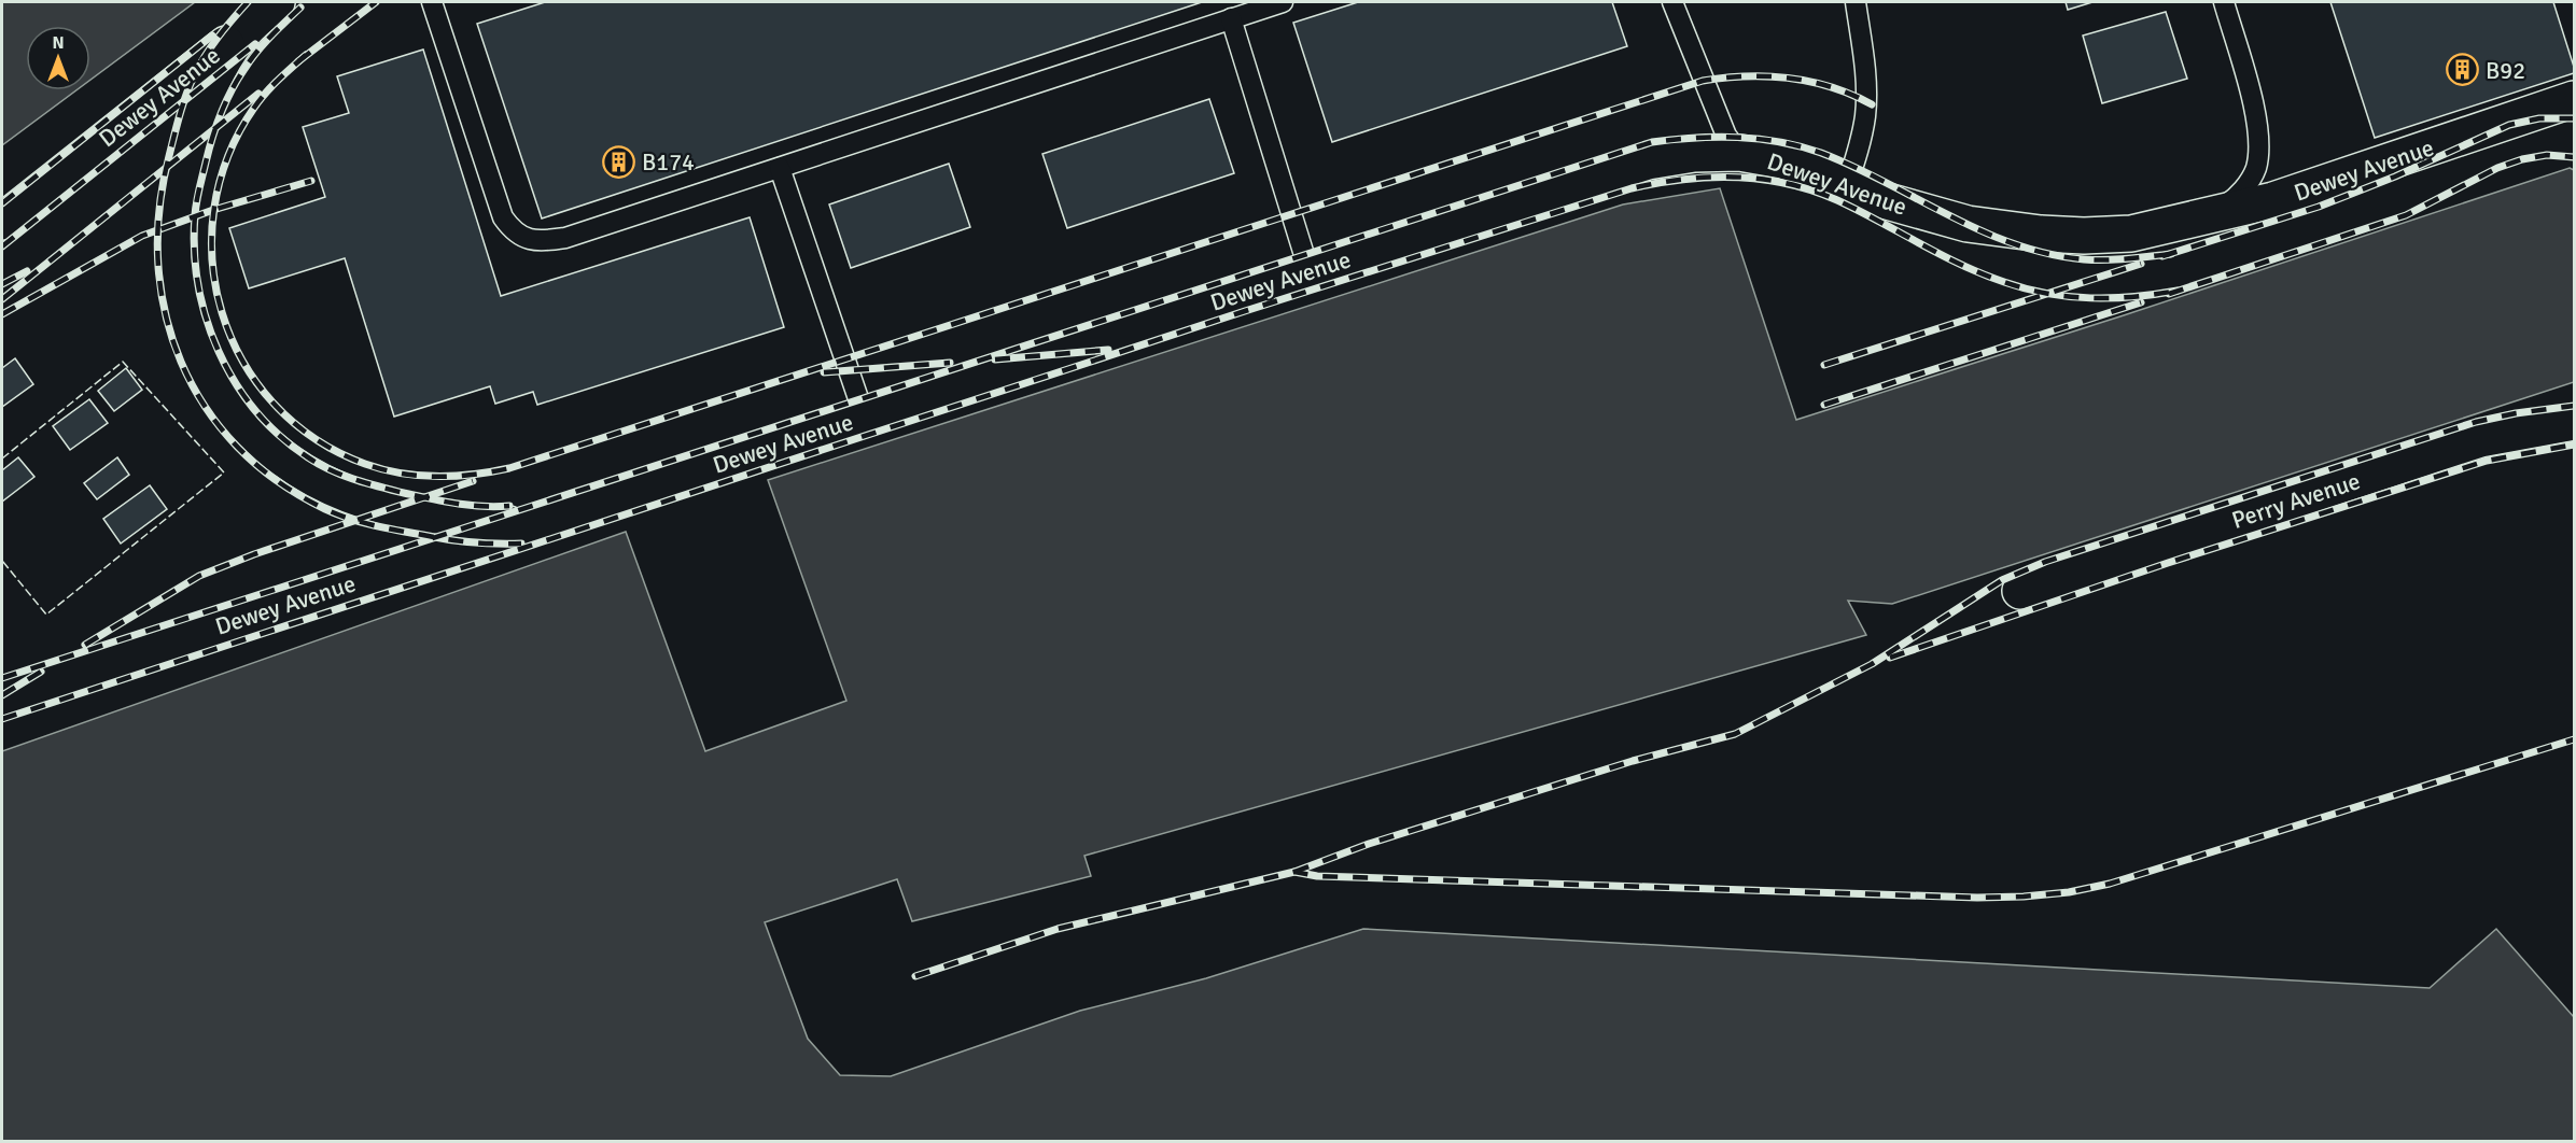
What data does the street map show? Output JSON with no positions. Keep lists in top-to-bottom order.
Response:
{
  "streets": {
    "street": ["Dewey Avenue", "Perry Avenue"]
  },
  "places": {
    "building": ["B92", "B174"]
  },
  "north": "top"
}
